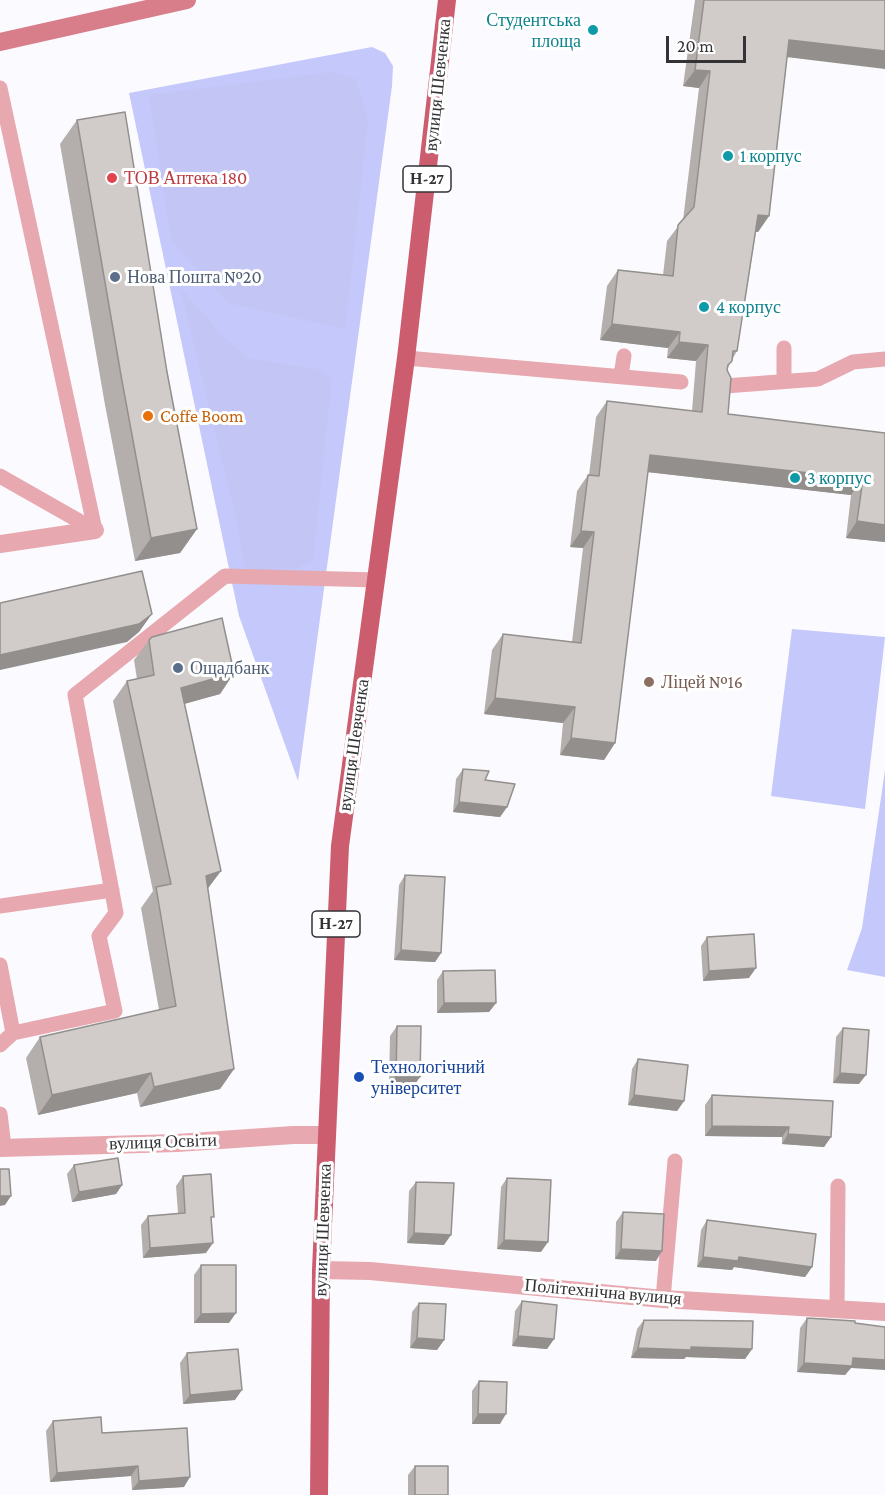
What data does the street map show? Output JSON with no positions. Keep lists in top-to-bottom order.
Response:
{
  "streets": {
    "main road": ["вулиця Шевченка", "Н-27"],
    "street": ["вулиця Освіти", "Політехнічна вулиця"]
  },
  "crossings": [
    ["вулиця Шевченка", "вулиця Освіти"],
    ["вулиця Шевченка", "Політехнічна вулиця"]
  ],
  "places": [
    "Студентська площа",
    "1 корпус",
    "ТОВ Аптека 180",
    "Нова Пошта №20",
    "4 корпус",
    "Coffe Boom",
    "3 корпус",
    "Ощадбанк",
    "Ліцей №16",
    "Технологічний університет"
  ],
  "scale_bar": "20 m"
}
